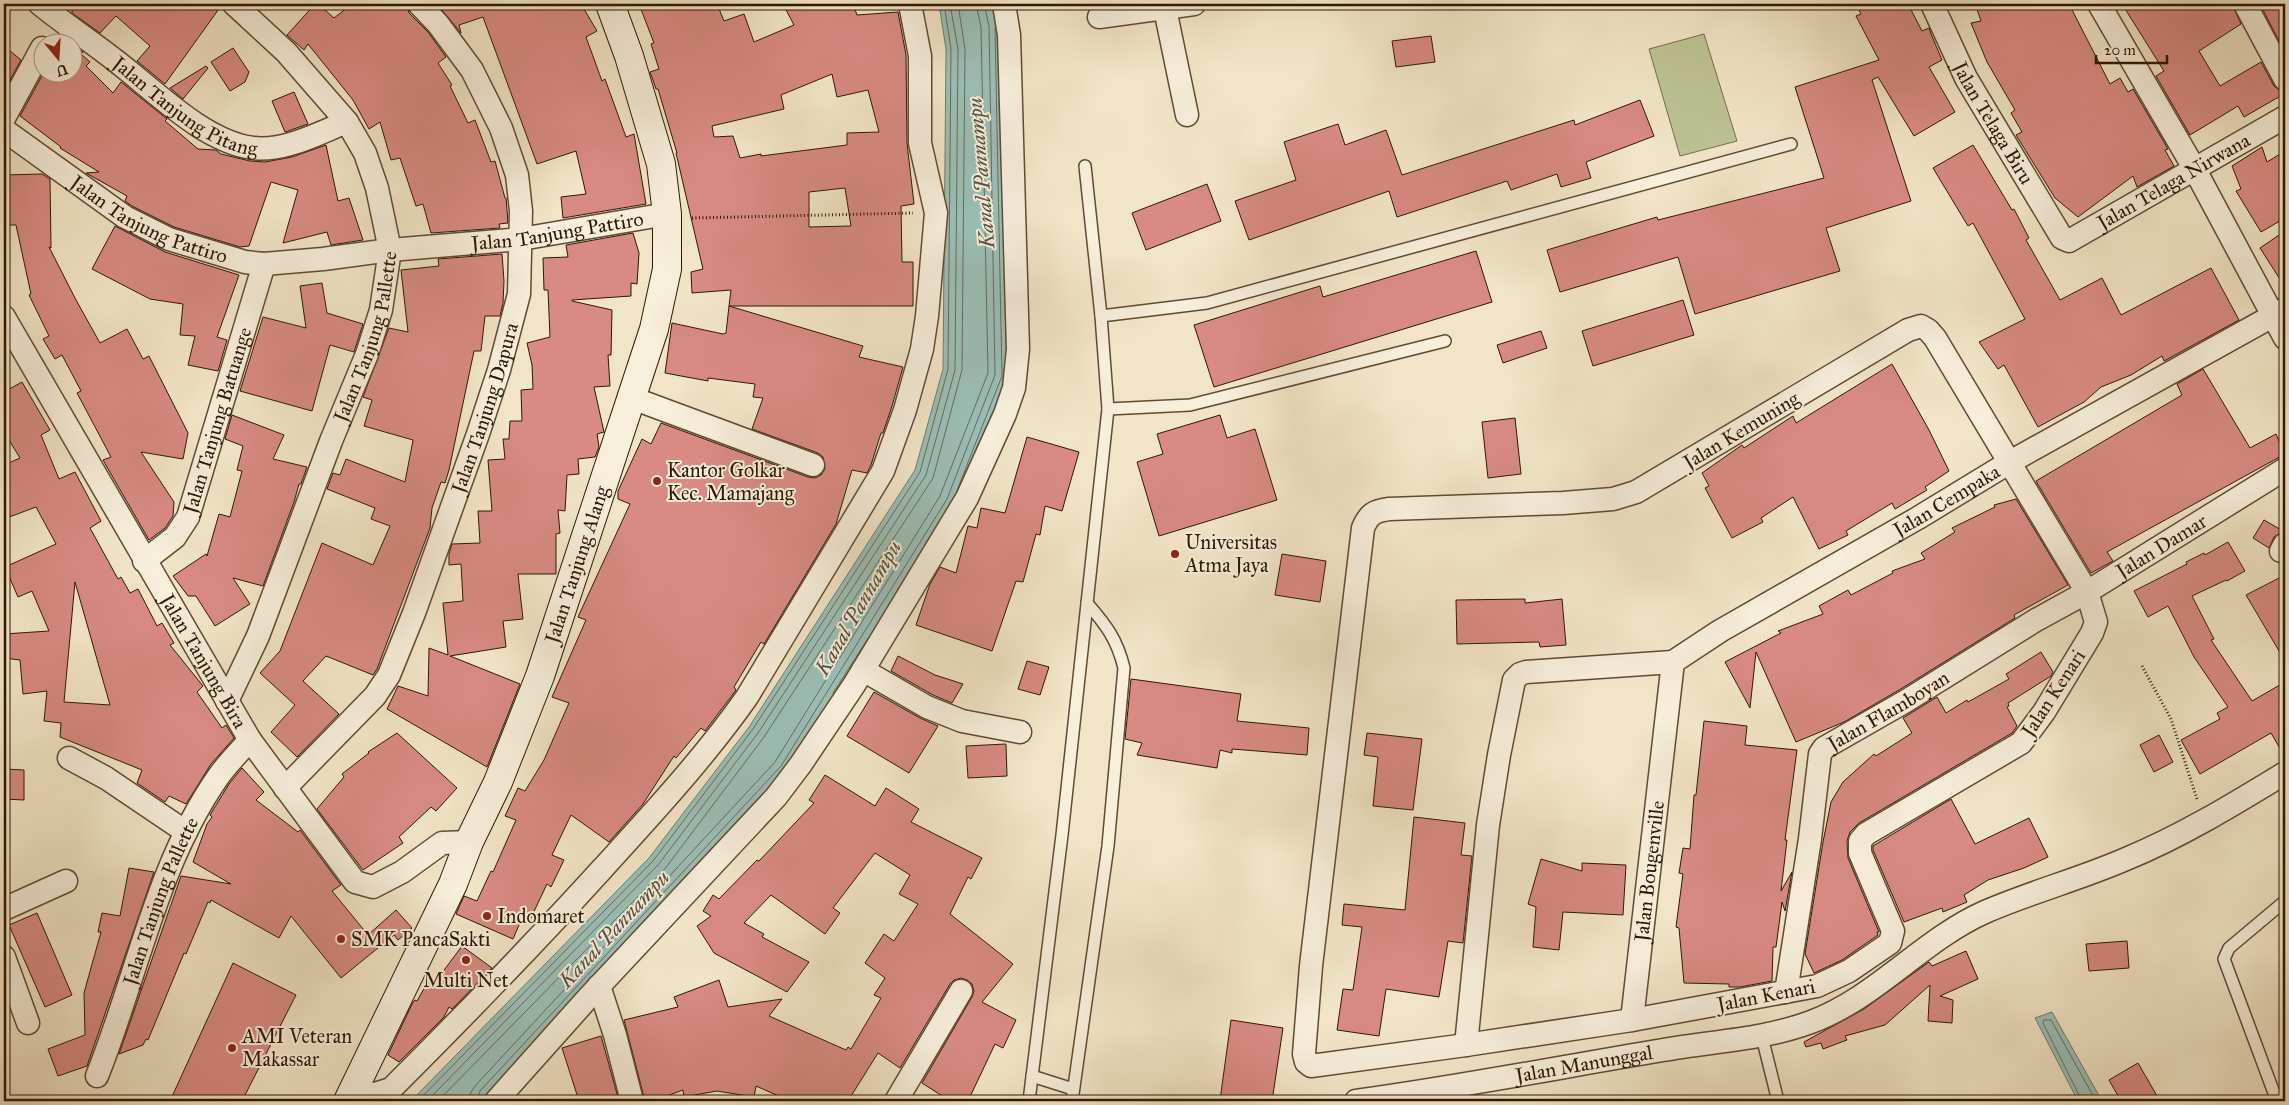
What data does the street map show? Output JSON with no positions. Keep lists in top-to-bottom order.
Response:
{
  "streets": {
    "street": [
      "Jalan Tanjung Pitang",
      "Jalan Telaga Biru",
      "Jalan Telaga Nirwana",
      "Jalan Tanjung Pattiro",
      "Jalan Tanjung Pallette",
      "Jalan Tanjung Dapura",
      "Jalan Tanjung Batuange",
      "Jalan Kemuning",
      "Jalan Cempaka",
      "Jalan Damar",
      "Jalan Tanjung Alang",
      "Jalan Tanjung Bira",
      "Jalan Kenari",
      "Jalan Flamboyan",
      "Jalan Bougenville",
      "Jalan Manunggal"
    ]
  },
  "crossings": [
    ["Jalan Tanjung Pitang", "Jalan Tanjung Pallette"],
    ["Jalan Telaga Biru", "Jalan Telaga Nirwana"],
    ["Jalan Tanjung Pattiro", "Jalan Tanjung Pallette"],
    ["Jalan Tanjung Pattiro", "Jalan Tanjung Dapura"],
    ["Jalan Tanjung Pattiro", "Jalan Tanjung Batuange"],
    ["Jalan Tanjung Pattiro", "Jalan Tanjung Alang"],
    ["Jalan Tanjung Pallette", "Jalan Tanjung Bira"],
    ["Jalan Tanjung Dapura", "Jalan Tanjung Bira"],
    ["Jalan Tanjung Batuange", "Jalan Tanjung Bira"],
    ["Jalan Kemuning", "Jalan Cempaka"],
    ["Jalan Kemuning", "Jalan Kenari"],
    ["Jalan Cempaka", "Jalan Kenari"],
    ["Jalan Cempaka", "Jalan Bougenville"],
    ["Jalan Damar", "Jalan Kenari"],
    ["Jalan Damar", "Jalan Flamboyan"],
    ["Jalan Tanjung Alang", "Jalan Tanjung Bira"],
    ["Jalan Kenari", "Jalan Flamboyan"],
    ["Jalan Kenari", "Jalan Bougenville"]
  ],
  "water": ["Kanal Pannampu"],
  "places": [
    "Kantor Golkar Kec. Mamajang",
    "Universitas Atma Jaya",
    "Indomaret",
    "SMK PancaSakti",
    "Multi Net",
    "AMI Veteran Makassar"
  ],
  "scale_bar": "20 m",
  "north": "bottom"
}
